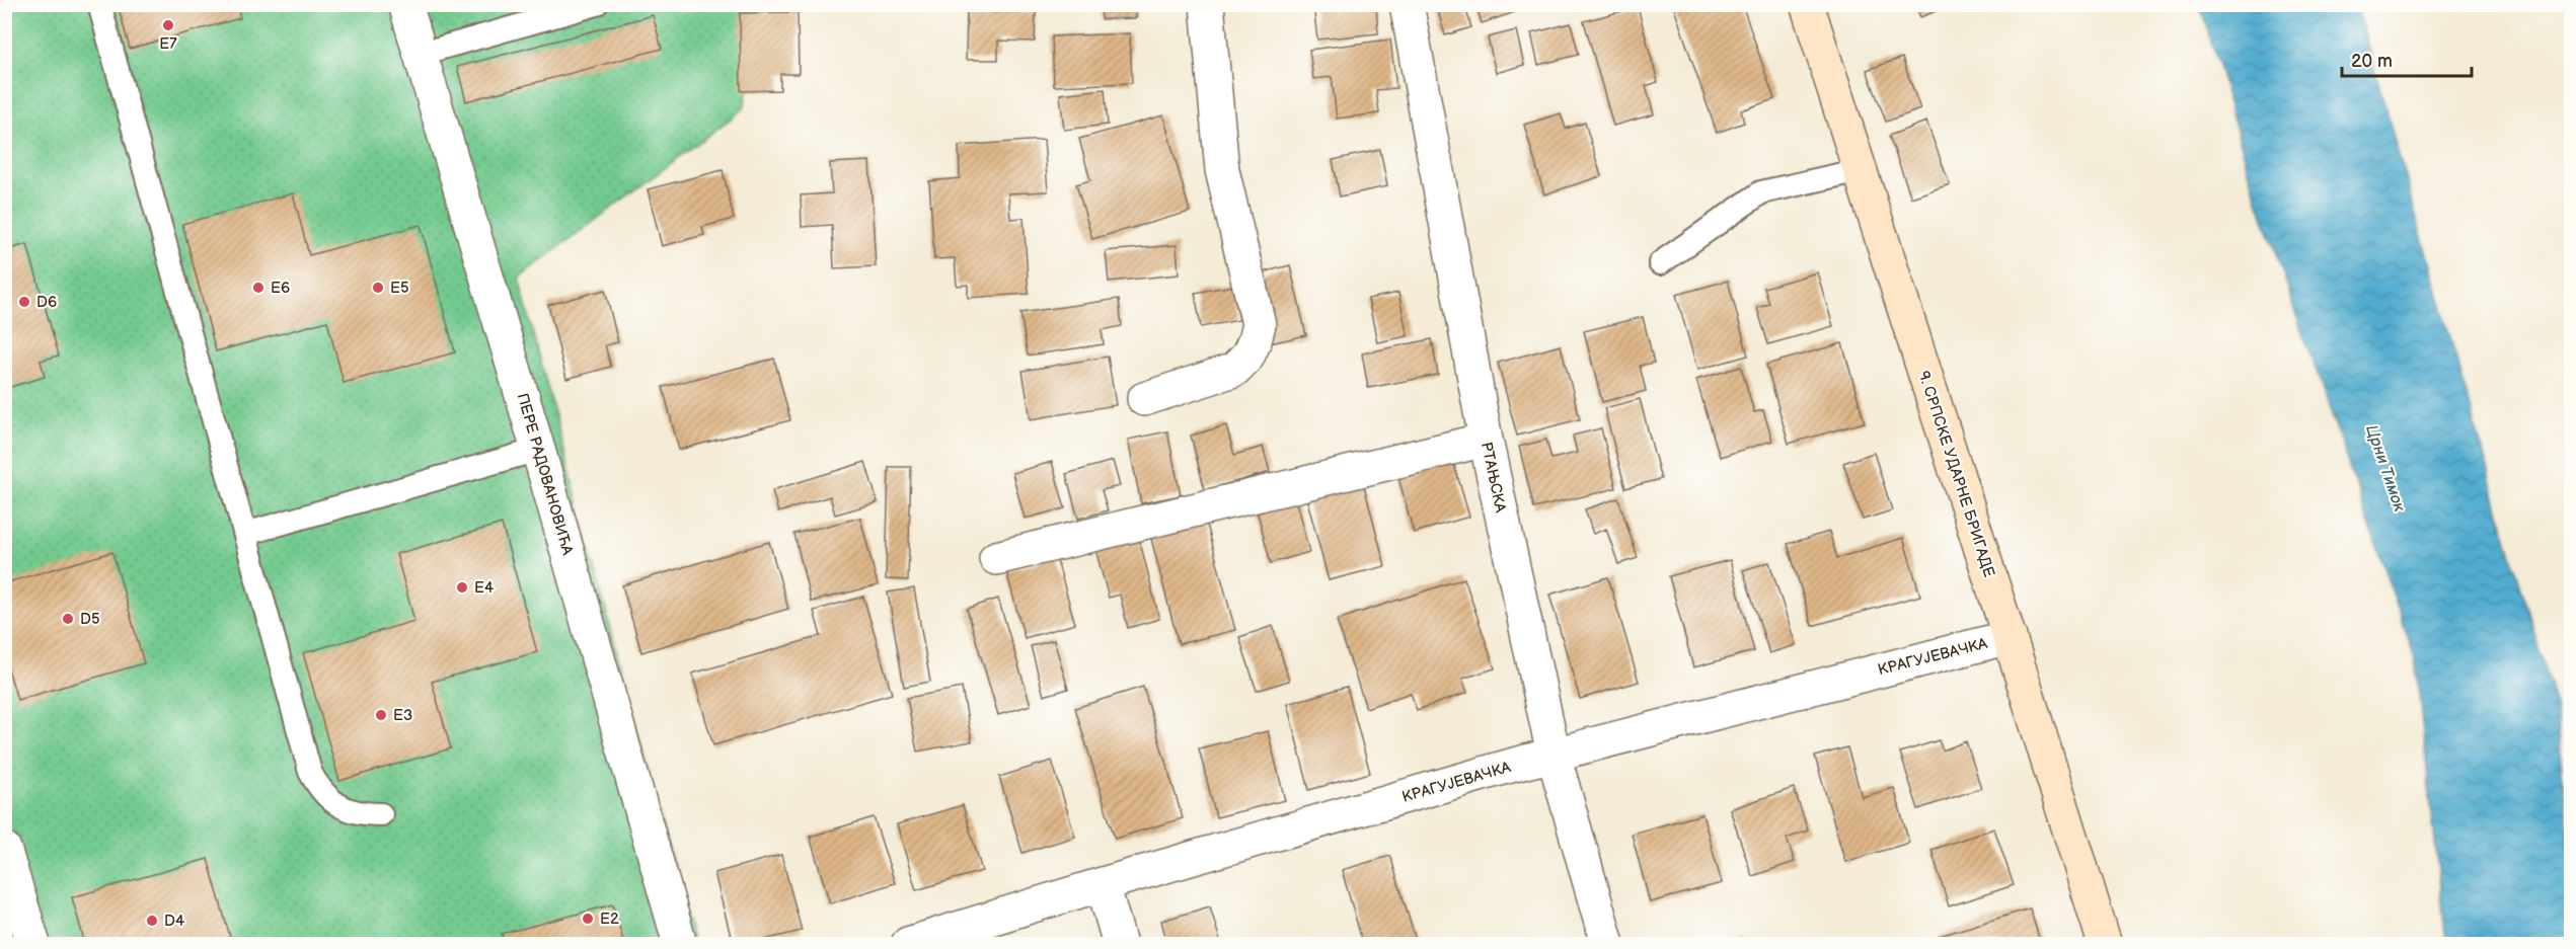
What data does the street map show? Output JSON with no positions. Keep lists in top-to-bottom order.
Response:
{
  "streets": {
    "street": [
      "ПЕРЕ РАДОВАНОВИЋА",
      "9. СРПСКЕ УДАРНЕ БРИГАДЕ",
      "РТАЊСКА",
      "КРАГУЈЕВАЧКА"
    ]
  },
  "crossings": [
    ["9. СРПСКЕ УДАРНЕ БРИГАДЕ", "КРАГУЈЕВАЧКА"],
    ["РТАЊСКА", "КРАГУЈЕВАЧКА"]
  ],
  "water": ["Црни Тимок"],
  "places": [
    "E7",
    "E6",
    "E5",
    "D6",
    "E4",
    "D5",
    "E3",
    "E2",
    "D4"
  ],
  "scale_bar": "20 m"
}
